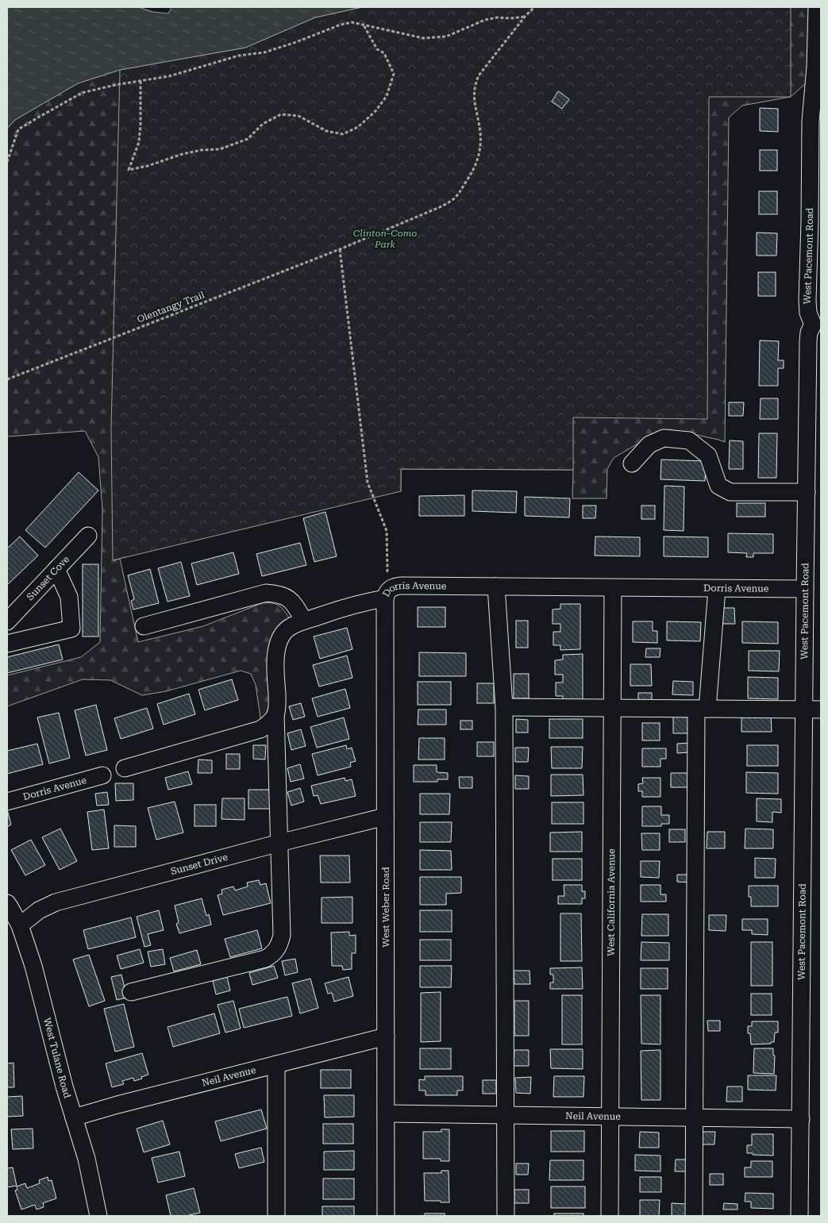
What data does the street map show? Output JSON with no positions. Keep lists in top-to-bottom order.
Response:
{
  "streets": {
    "street": [
      "West Pacemont Road",
      "Sunset Cove",
      "Dorris Avenue",
      "Sunset Drive",
      "West California Avenue",
      "West Weber Road",
      "West Tulane Road",
      "Neil Avenue"
    ],
    "path": ["Olentangy Trail"]
  },
  "crossings": [
    ["West Pacemont Road", "Dorris Avenue"],
    ["West Pacemont Road", "Neil Avenue"],
    ["Dorris Avenue", "Sunset Drive"],
    ["Dorris Avenue", "West California Avenue"],
    ["Dorris Avenue", "West Weber Road"],
    ["Sunset Drive", "West Weber Road"],
    ["Sunset Drive", "West Tulane Road"],
    ["West California Avenue", "Neil Avenue"],
    ["West Weber Road", "Neil Avenue"],
    ["West Tulane Road", "Neil Avenue"]
  ],
  "parks": ["Clinton-Como Park"]
}
